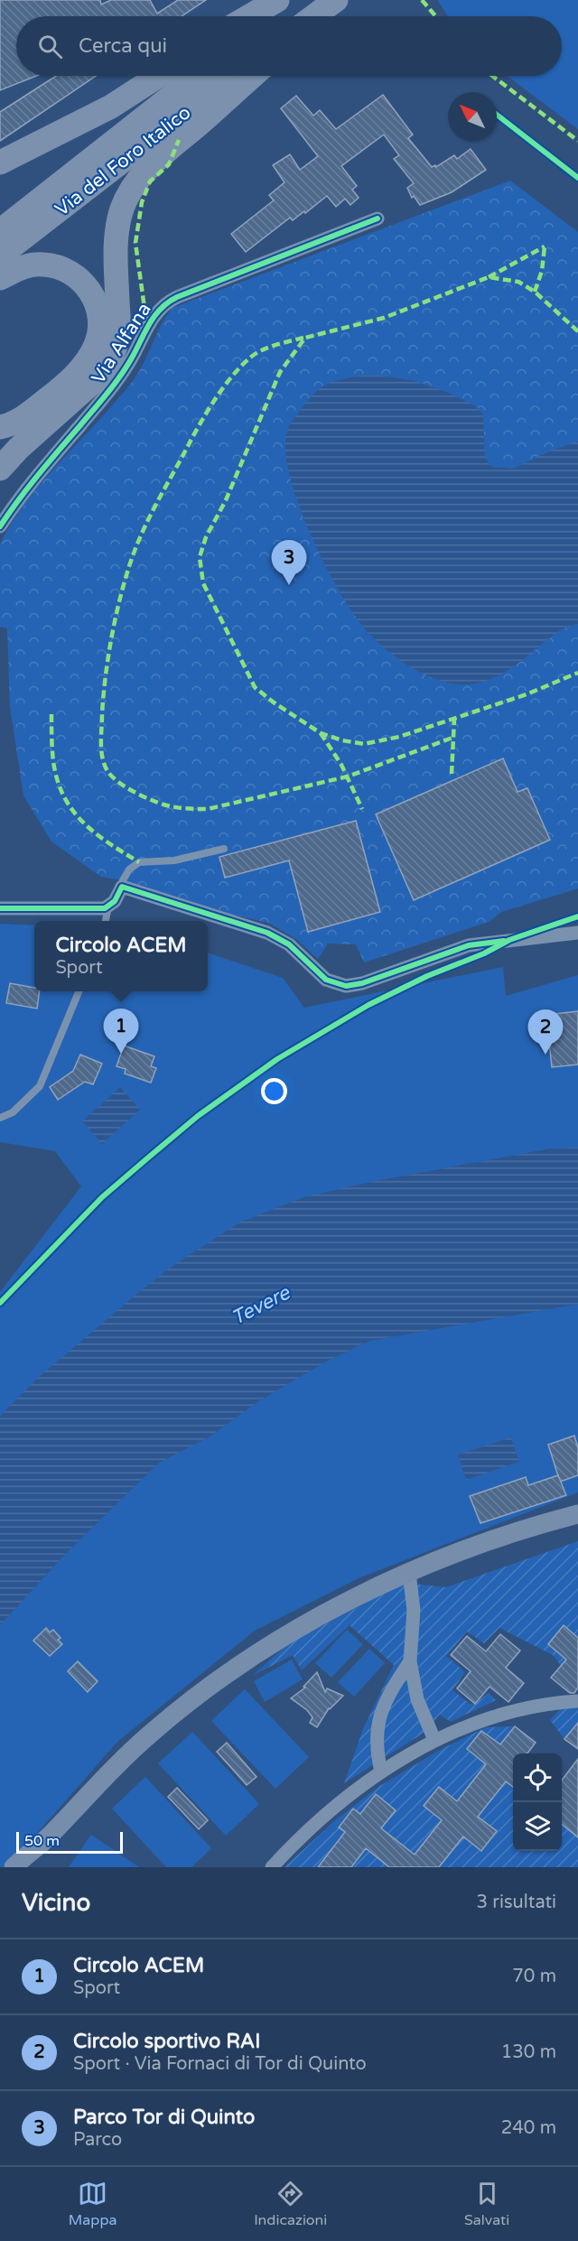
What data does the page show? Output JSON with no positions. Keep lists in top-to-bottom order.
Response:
{
  "streets": {
    "highway": ["Via del Foro Italico"],
    "street": ["Via Alfana"]
  },
  "water": ["Tevere"],
  "scale_bar": "50 m",
  "north": "top left",
  "page": {
    "search": "Cerca qui",
    "pins": ["3", "1", "2"],
    "popup": ["Circolo ACEM", "Sport"],
    "scale": "50 m",
    "heading": ["Vicino", "3 risultati"],
    "list": [
      {
        "mark": "1",
        "name": "Circolo ACEM",
        "note": "Sport",
        "value": "70 m"
      },
      {
        "mark": "2",
        "name": "Circolo sportivo RAI",
        "note": "Sport · Via Fornaci di Tor di Quinto",
        "value": "130 m"
      },
      {
        "mark": "3",
        "name": "Parco Tor di Quinto",
        "note": "Parco",
        "value": "240 m"
      }
    ],
    "nav": ["Mappa", "Indicazioni", "Salvati"]
  }
}
